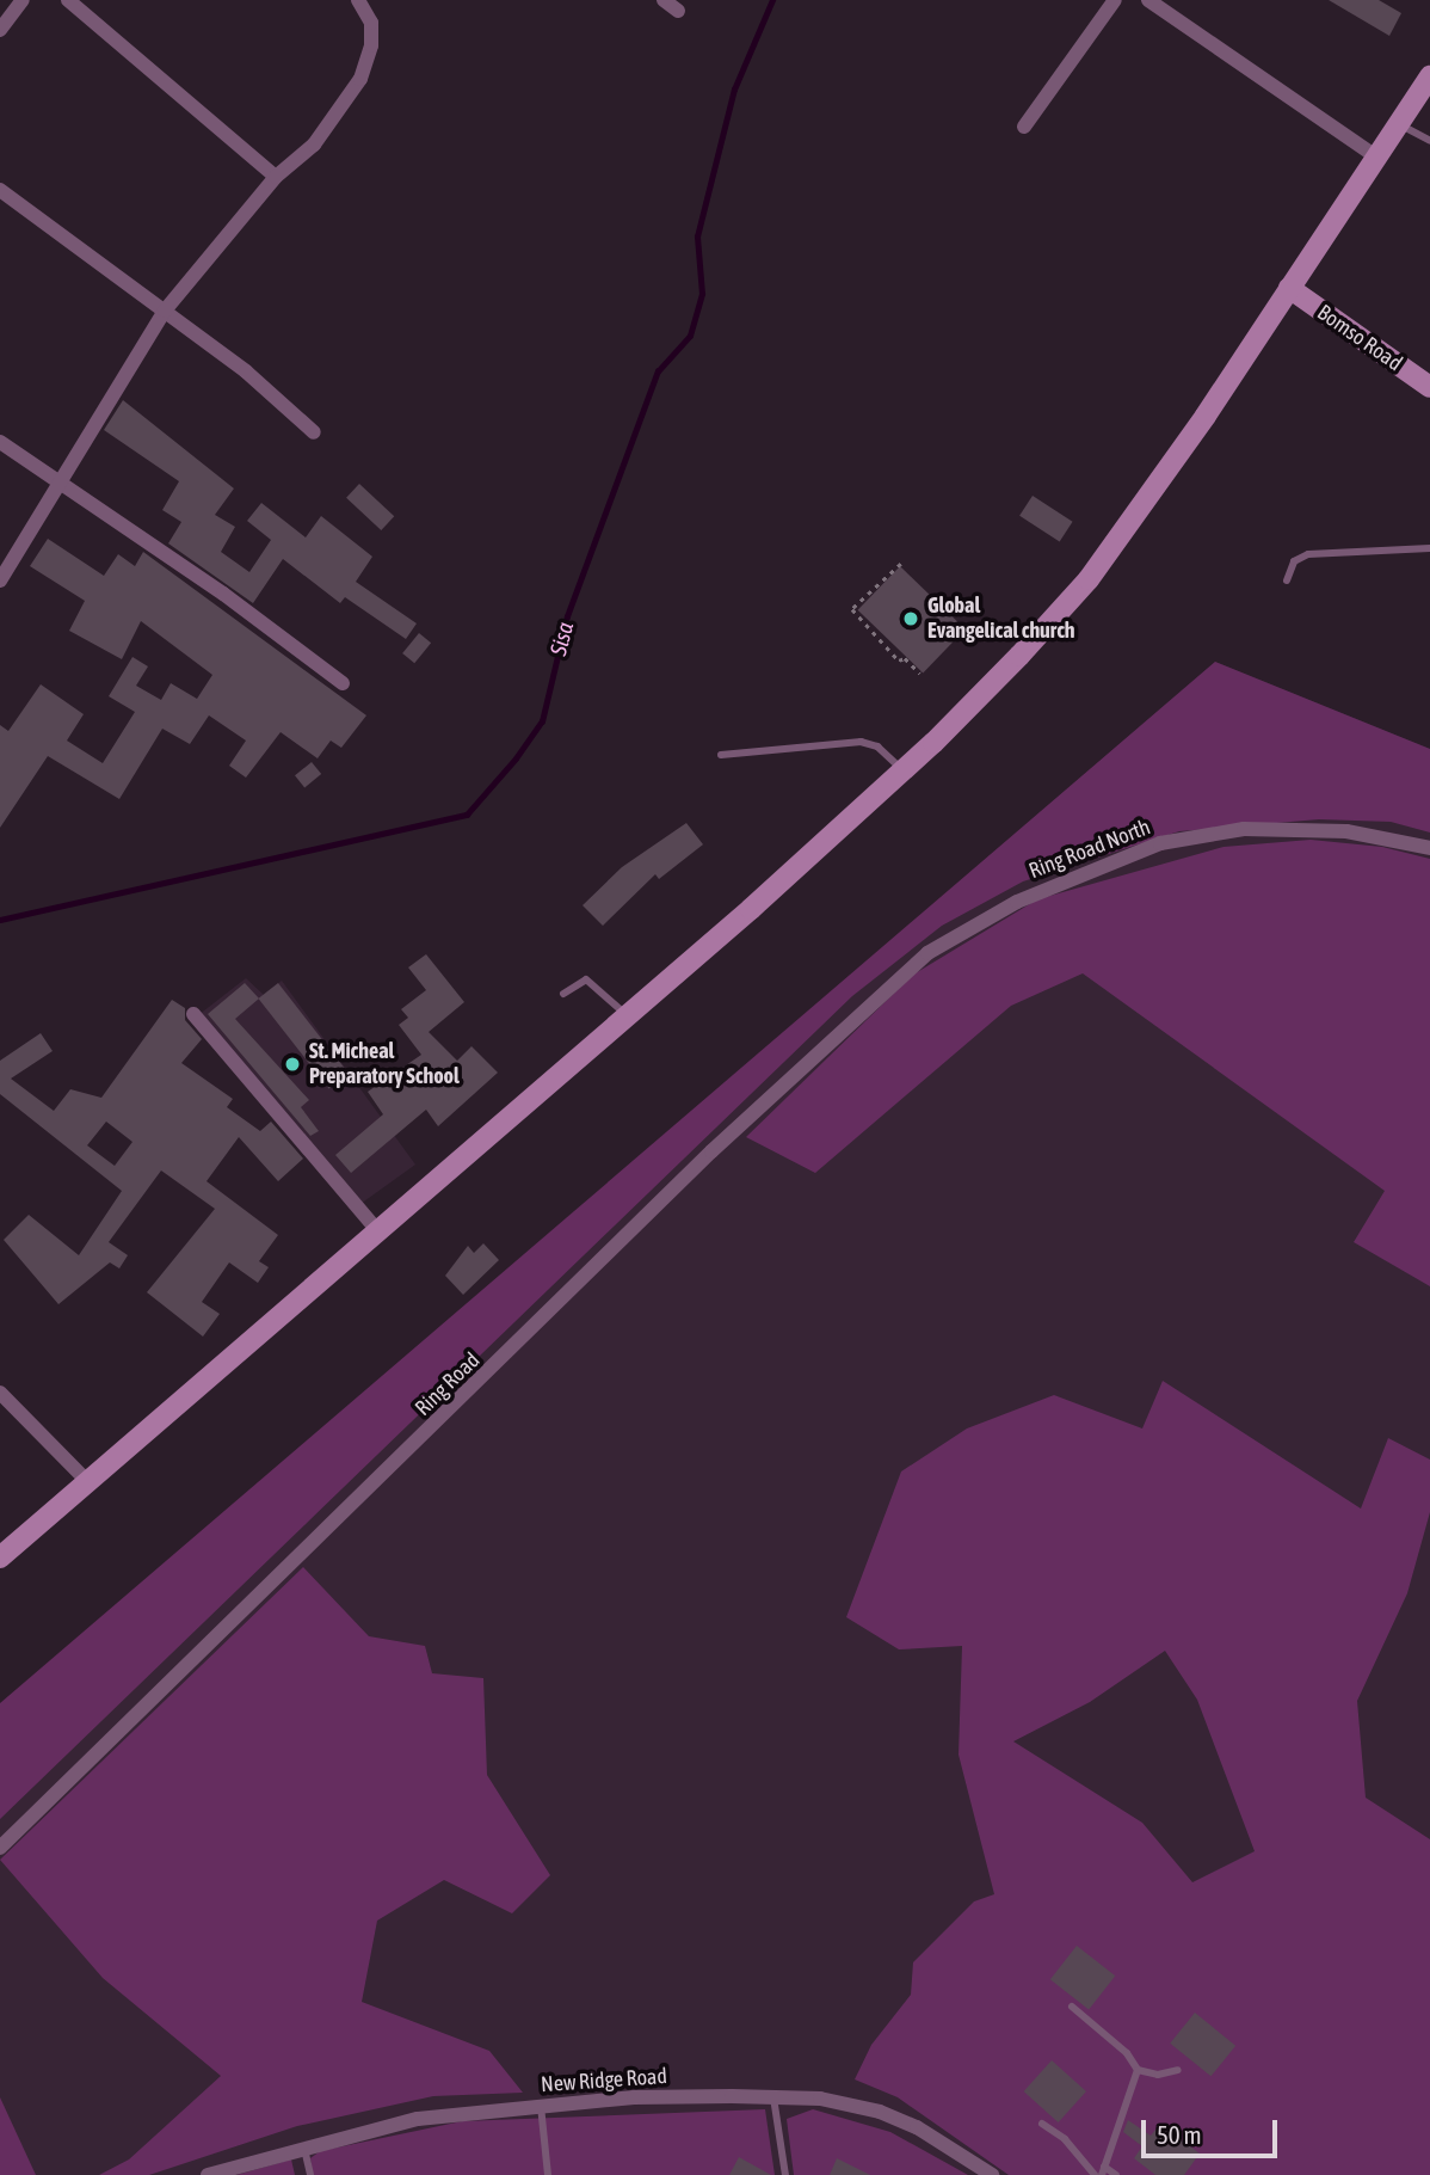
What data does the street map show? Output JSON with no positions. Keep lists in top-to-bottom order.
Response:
{
  "streets": {
    "street": [
      "Bomso Road",
      "Ring Road North",
      "Ring Road",
      "New Ridge Road"
    ]
  },
  "crossings": [
    ["Ring Road North", "Ring Road"]
  ],
  "water": ["Sisa"],
  "places": ["Global Evangelical church", "St. Micheal Preparatory School"],
  "scale_bar": "50 m"
}
